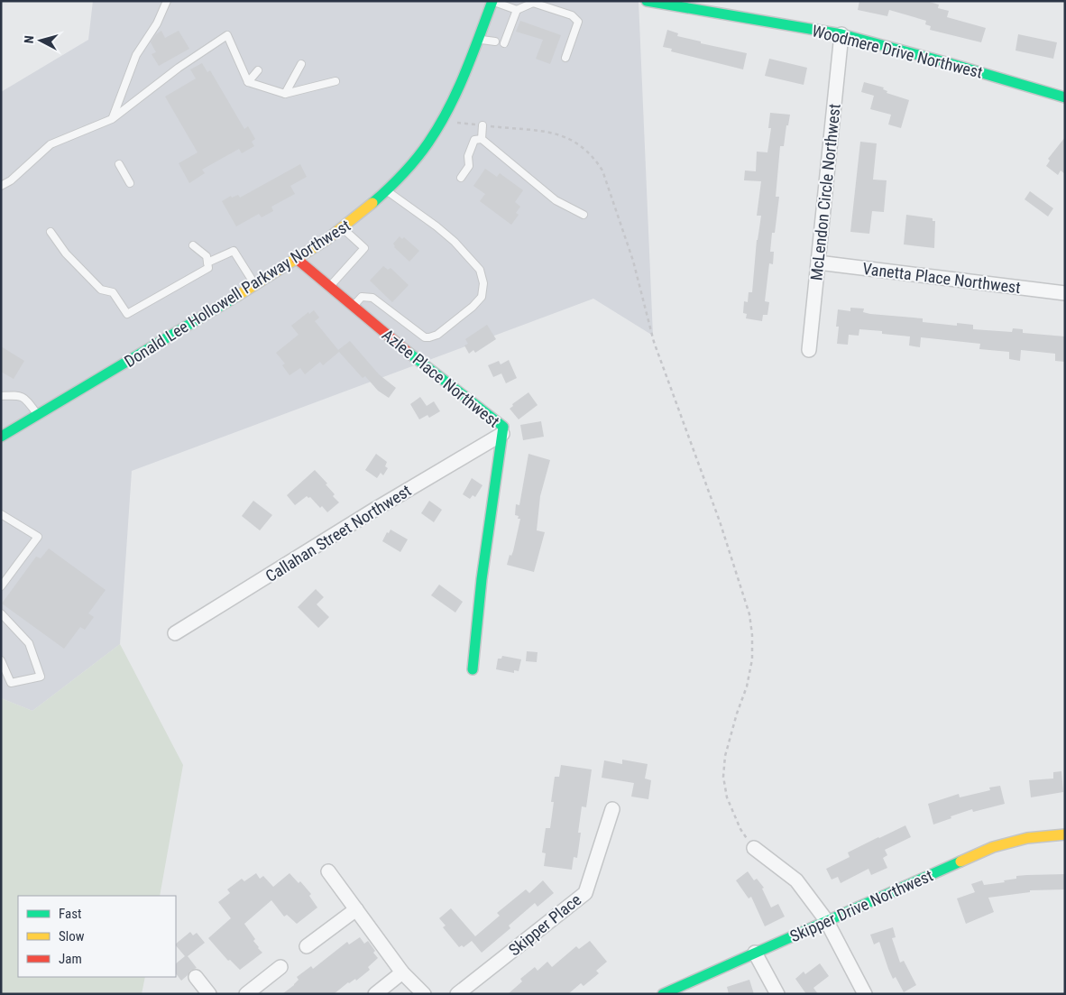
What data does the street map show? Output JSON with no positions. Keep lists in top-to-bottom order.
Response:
{
  "streets": {
    "street": [
      "Woodmere Drive Northwest",
      "McLendon Circle Northwest",
      "Vanetta Place Northwest",
      "Donald Lee Hollowell Parkway Northwest",
      "Azlee Place Northwest",
      "Callahan Street Northwest",
      "Skipper Drive Northwest",
      "Skipper Place"
    ]
  },
  "crossings": [
    ["Woodmere Drive Northwest", "McLendon Circle Northwest"],
    ["McLendon Circle Northwest", "Vanetta Place Northwest"],
    ["Donald Lee Hollowell Parkway Northwest", "Azlee Place Northwest"],
    ["Azlee Place Northwest", "Callahan Street Northwest"]
  ],
  "legend": ["Fast", "Slow", "Jam"],
  "north": "left"
}
